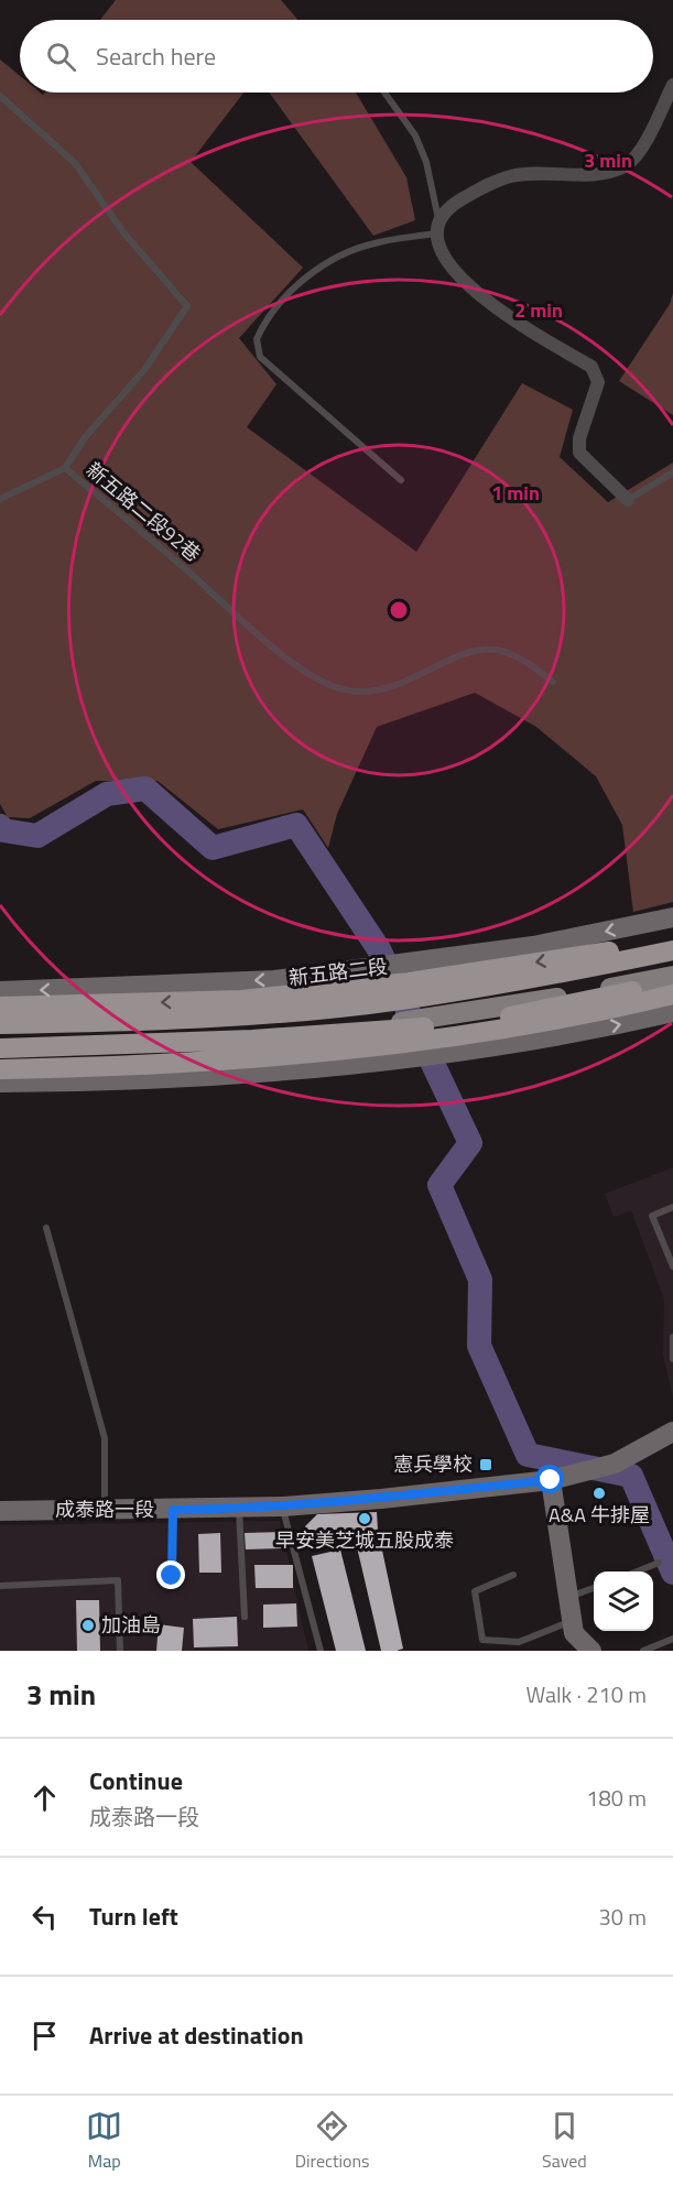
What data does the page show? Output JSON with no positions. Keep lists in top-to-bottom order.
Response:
{
  "streets": {
    "main road": ["新五路二段", "成泰路一段"],
    "lane": ["新五路二段92巷"]
  },
  "places": {
    "transit": ["憲兵學校"],
    "other": ["A&A 牛排屋", "早安美芝城五股成泰", "加油島"]
  },
  "page": {
    "search": "Search here",
    "heading": ["3 min", "Walk · 210 m"],
    "list": [
      ["Continue", "成泰路一段", "180 m"],
      ["Turn left", "30 m"],
      "Arrive at destination"
    ],
    "nav": ["Map", "Directions", "Saved"]
  },
  "rings": ["3 min", "2 min", "1 min"]
}
